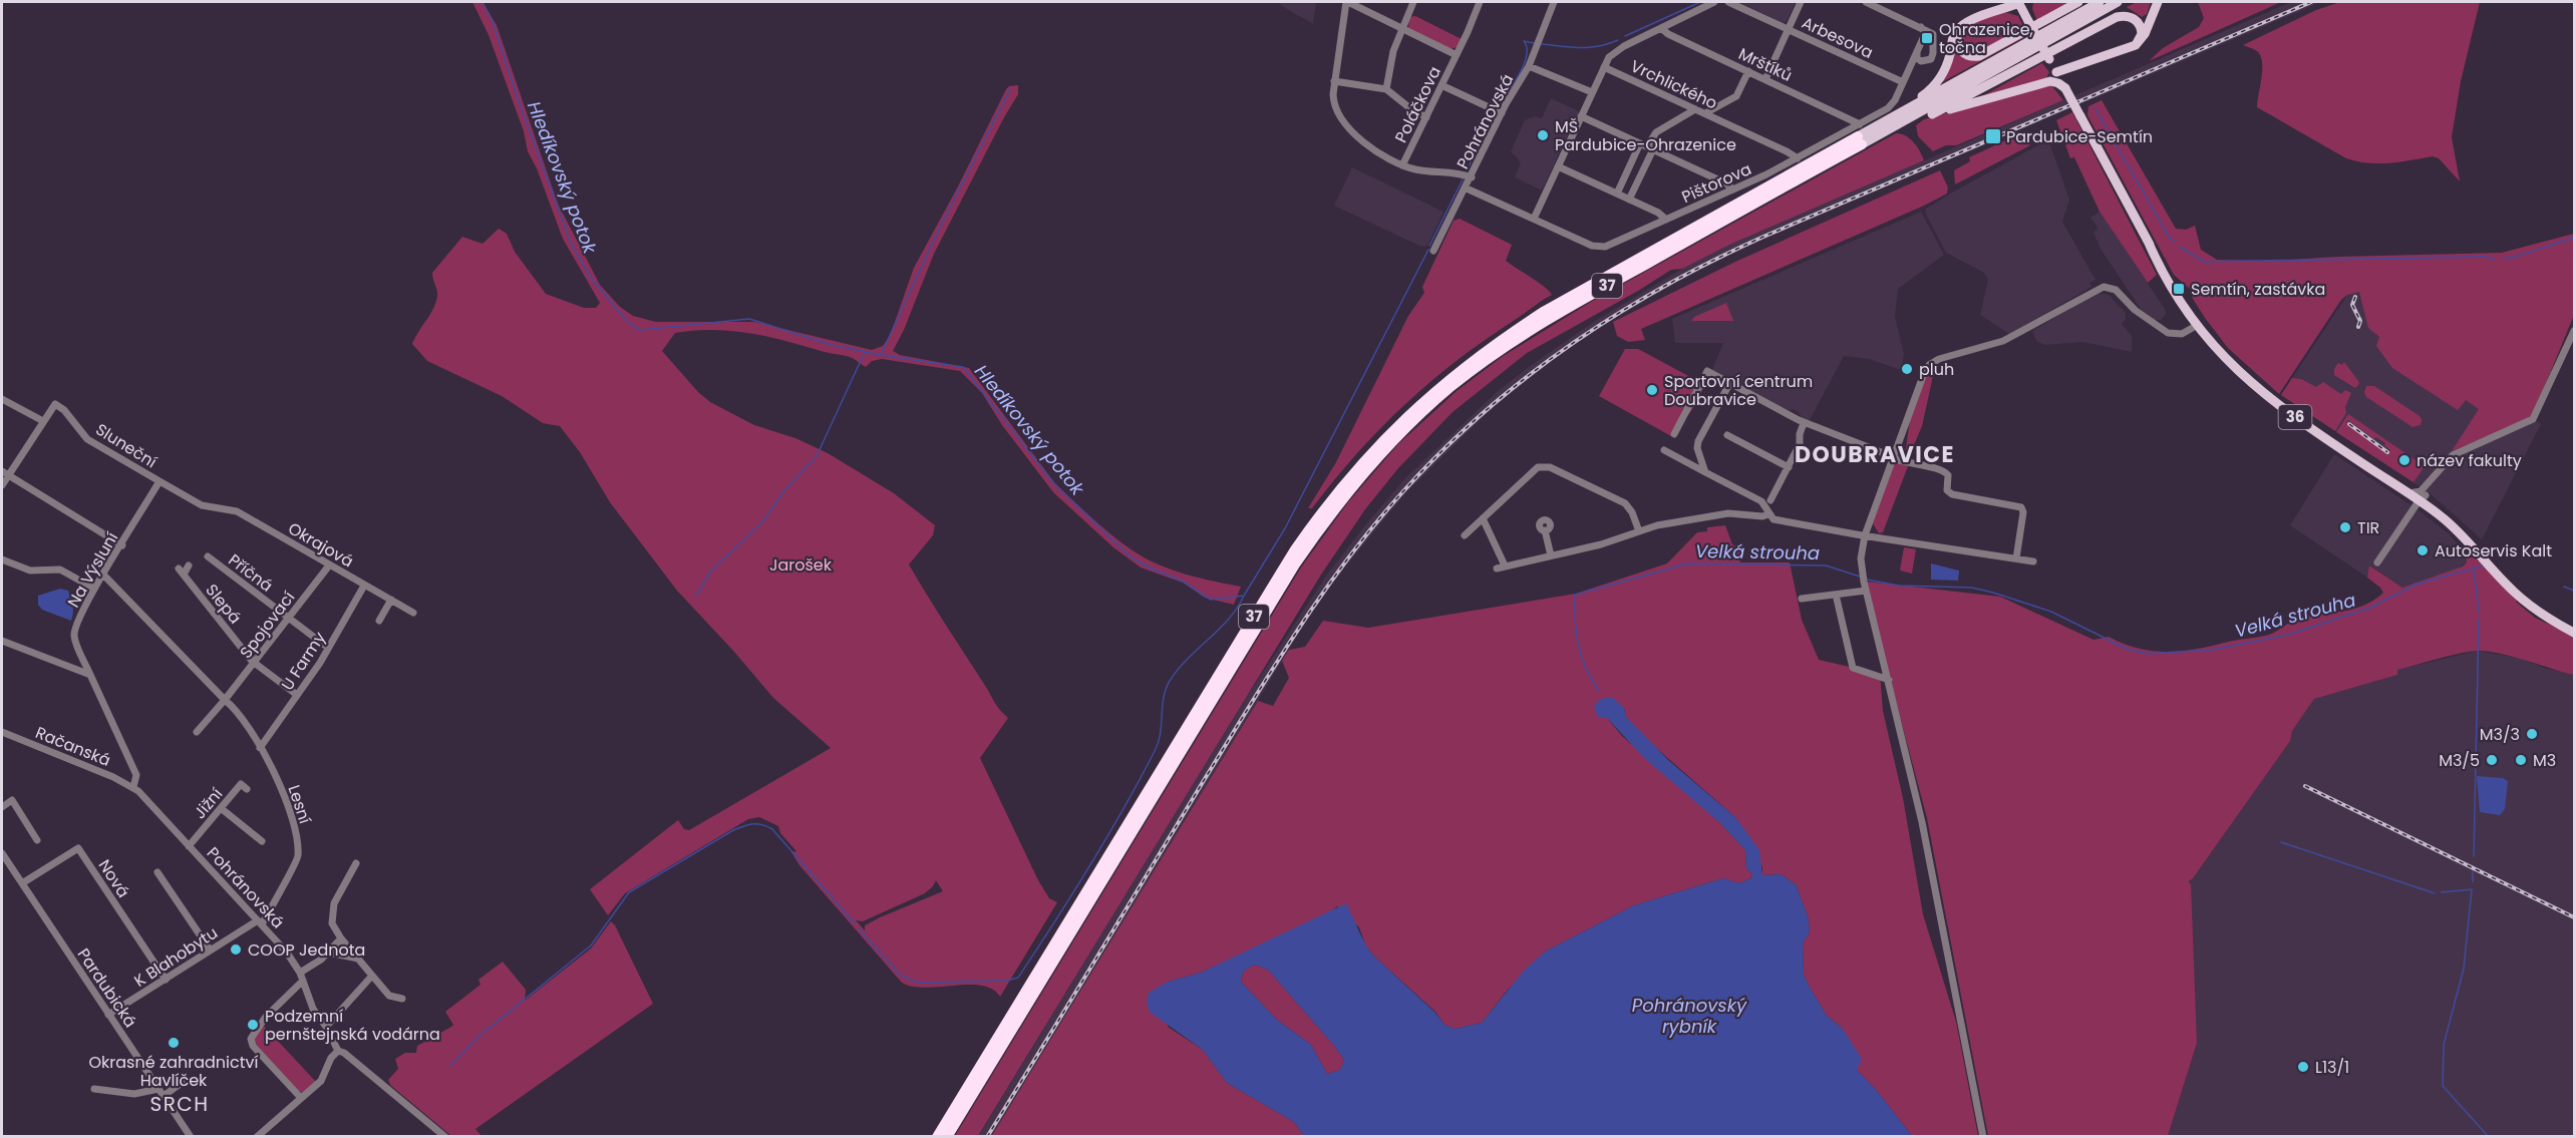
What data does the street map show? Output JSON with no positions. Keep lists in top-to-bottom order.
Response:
{
  "streets": {
    "highway": ["37"],
    "main road": ["36"],
    "street": [
      "Arbesova",
      "Mrštíků",
      "Vrchlického",
      "Poláčkova",
      "Pohránovská",
      "Pištorova",
      "Sluneční",
      "Okrajová",
      "Na Výsluní",
      "Příčná",
      "Slepá",
      "Spojovací",
      "U Farmy",
      "Račanská",
      "Jižní",
      "Lesní",
      "Nová",
      "K Blahobytu",
      "Pardubická"
    ]
  },
  "crossings": [
    ["Arbesova", "Pištorova"],
    ["Mrštíků", "Pištorova"],
    ["Vrchlického", "Pištorova"],
    ["Pohránovská", "Pištorova"],
    ["Pohránovská", "Na Výsluní"],
    ["Pohránovská", "Račanská"],
    ["Pohránovská", "Jižní"],
    ["Pohránovská", "Lesní"],
    ["Pohránovská", "K Blahobytu"],
    ["Sluneční", "Okrajová"],
    ["Sluneční", "Na Výsluní"],
    ["Okrajová", "Spojovací"],
    ["Okrajová", "U Farmy"],
    ["Na Výsluní", "Račanská"],
    ["Na Výsluní", "Lesní"],
    ["Příčná", "Spojovací"],
    ["Příčná", "U Farmy"],
    ["Slepá", "Spojovací"],
    ["Slepá", "U Farmy"],
    ["Spojovací", "Lesní"],
    ["U Farmy", "Lesní"],
    ["Lesní", "K Blahobytu"],
    ["Nová", "K Blahobytu"],
    ["Nová", "Pardubická"],
    ["K Blahobytu", "Pardubická"]
  ],
  "districts": ["DOUBRAVICE", "SRCH"],
  "water": ["Hledíkovský potok", "Velká strouha", "Pohránovský rybník"],
  "parks": ["Jarošek"],
  "places": {
    "transit": ["Ohrazenice, točna", "Pardubice-Semtín", "Semtín, zastávka"],
    "other": [
      "MŠ Pardubice-Ohrazenice",
      "pluh",
      "Sportovní centrum Doubravice",
      "název fakulty",
      "TIR",
      "Autoservis Kalt",
      "M3/3",
      "M3/5",
      "M3",
      "COOP Jednota",
      "Podzemní pernštejnská vodárna",
      "Okrasné zahradnictví Havlíček",
      "L13/1"
    ]
  }
}
